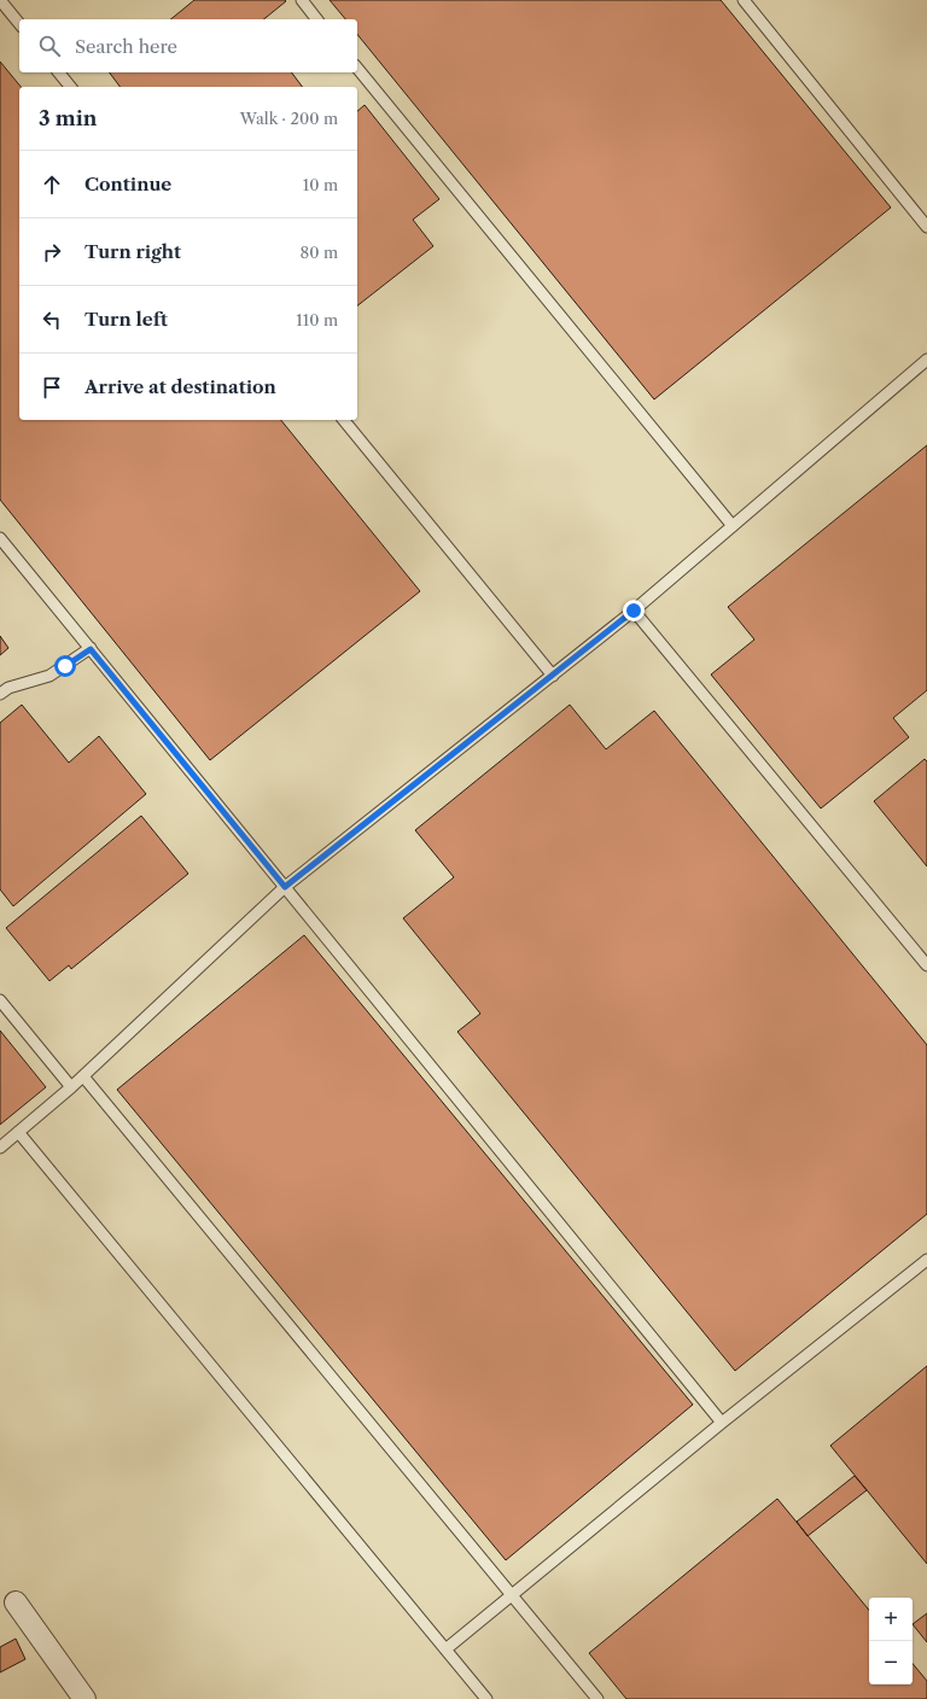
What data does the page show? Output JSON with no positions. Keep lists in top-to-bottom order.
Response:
{
  "page": {
    "search": "Search here",
    "heading": ["3 min", "Walk · 200 m"],
    "list": [
      ["Continue", "10 m"],
      ["Turn right", "80 m"],
      ["Turn left", "110 m"],
      "Arrive at destination"
    ],
    "map_buttons": ["+", "−"]
  }
}
